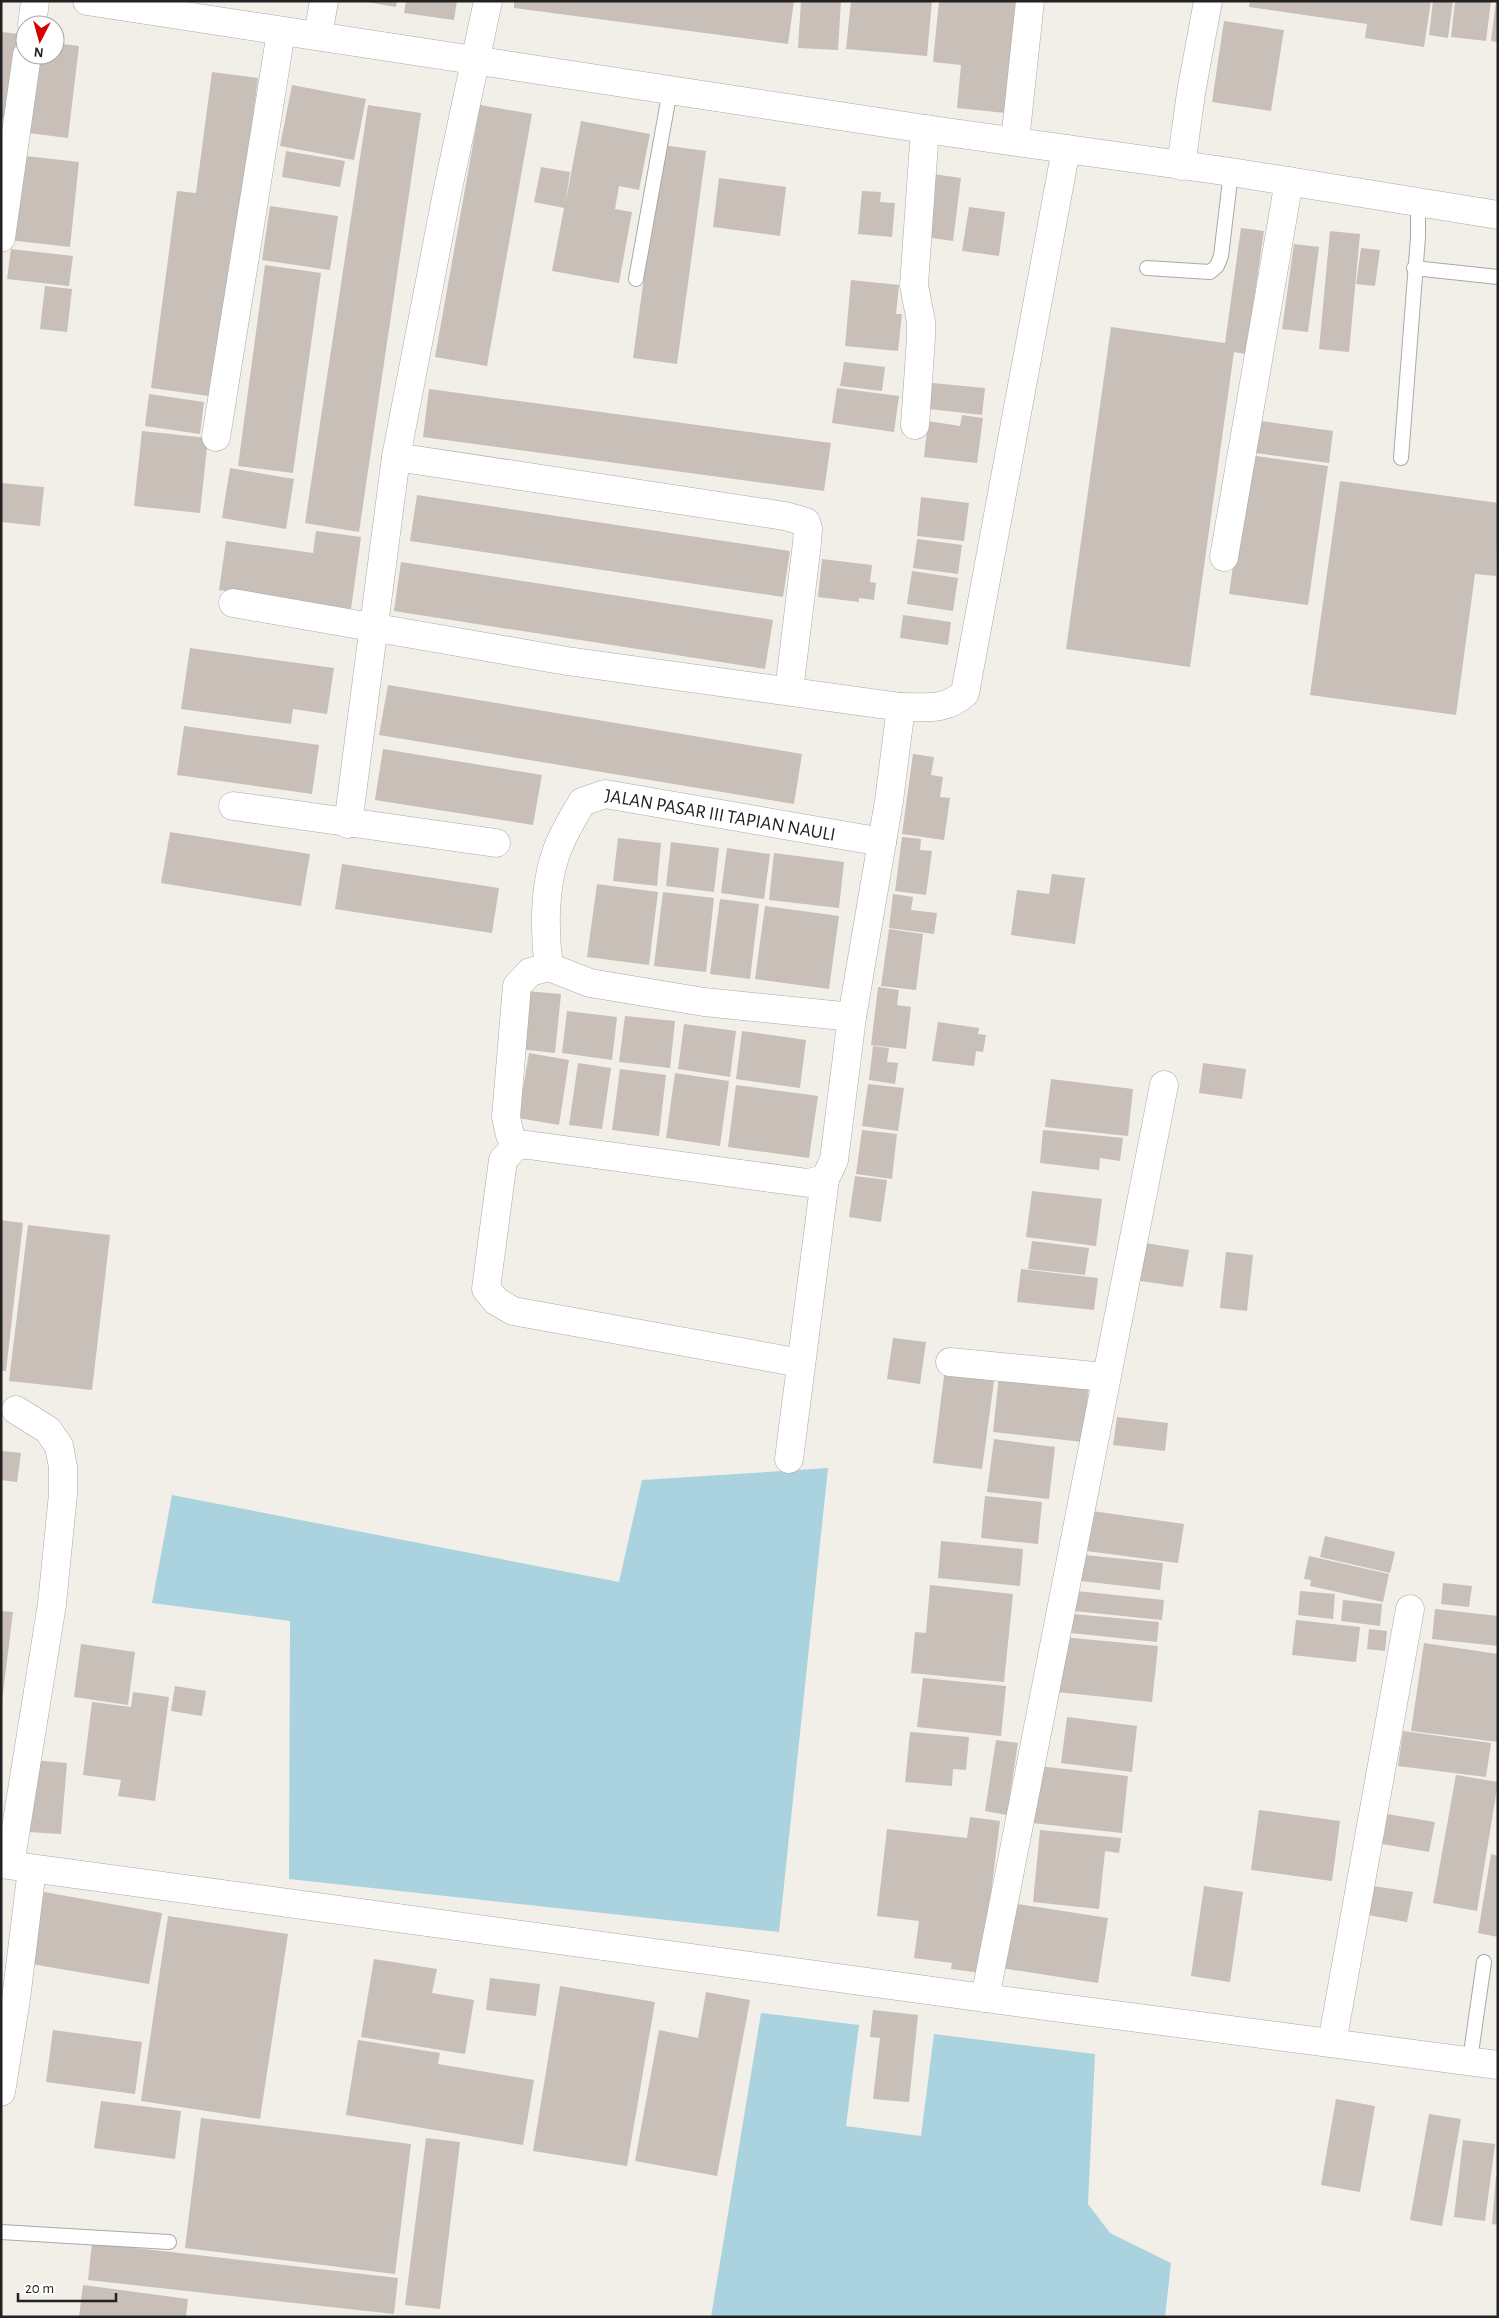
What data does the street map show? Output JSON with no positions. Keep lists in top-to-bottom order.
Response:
{
  "streets": {
    "street": ["JALAN PASAR III TAPIAN NAULI"]
  },
  "scale_bar": "20 m",
  "north": "bottom"
}
